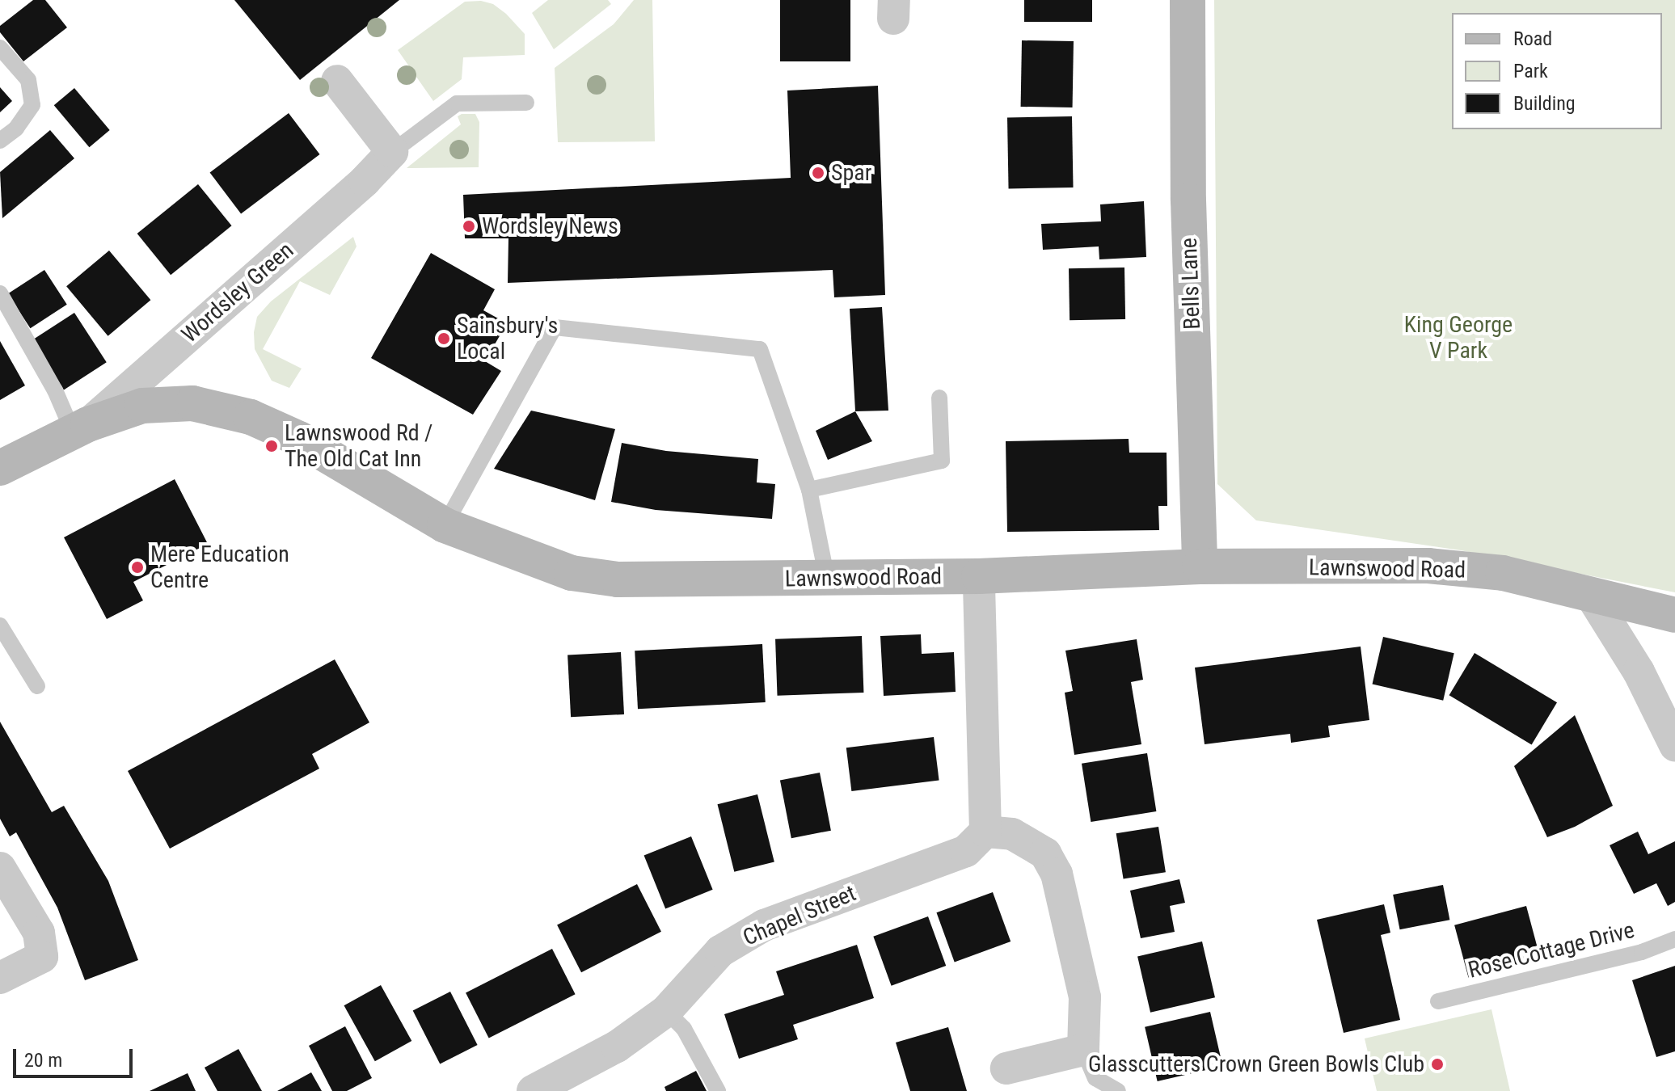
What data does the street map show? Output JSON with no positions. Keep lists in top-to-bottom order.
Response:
{
  "streets": {
    "street": [
      "Bells Lane",
      "Wordsley Green",
      "Lawnswood Road",
      "Chapel Street"
    ],
    "lane": ["Rose Cottage Drive"]
  },
  "crossings": [
    ["Bells Lane", "Lawnswood Road"],
    ["Wordsley Green", "Lawnswood Road"]
  ],
  "parks": ["King George V Park"],
  "places": [
    "Spar",
    "Wordsley News",
    "Sainsbury's Local",
    "Lawnswood Rd / The Old Cat Inn",
    "Mere Education Centre",
    "Glasscutters Crown Green Bowls Club"
  ],
  "legend": ["Road", "Park", "Building"],
  "scale_bar": "20 m"
}
